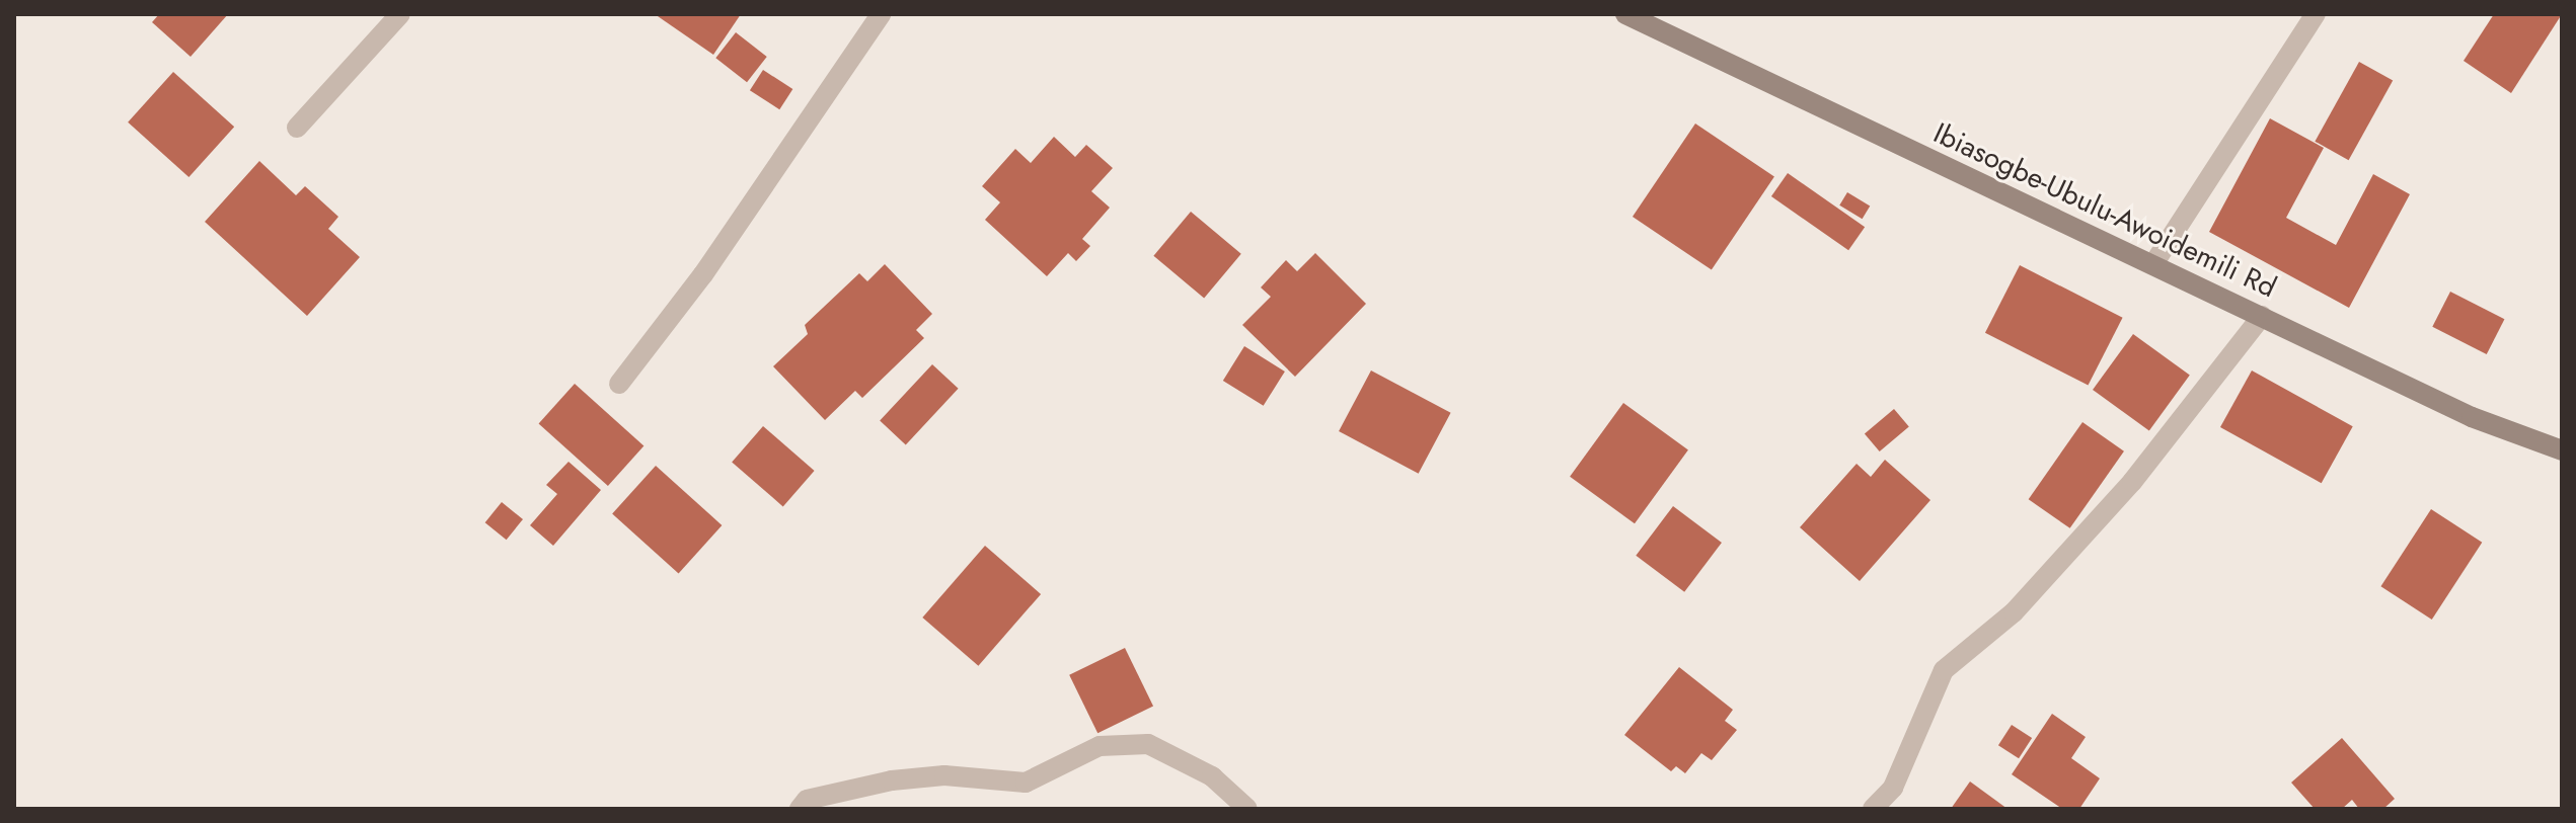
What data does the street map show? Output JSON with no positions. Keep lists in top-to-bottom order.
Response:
{
  "streets": {
    "street": ["Ibiasogbe-Ubulu-Awoidemili Rd"]
  }
}
